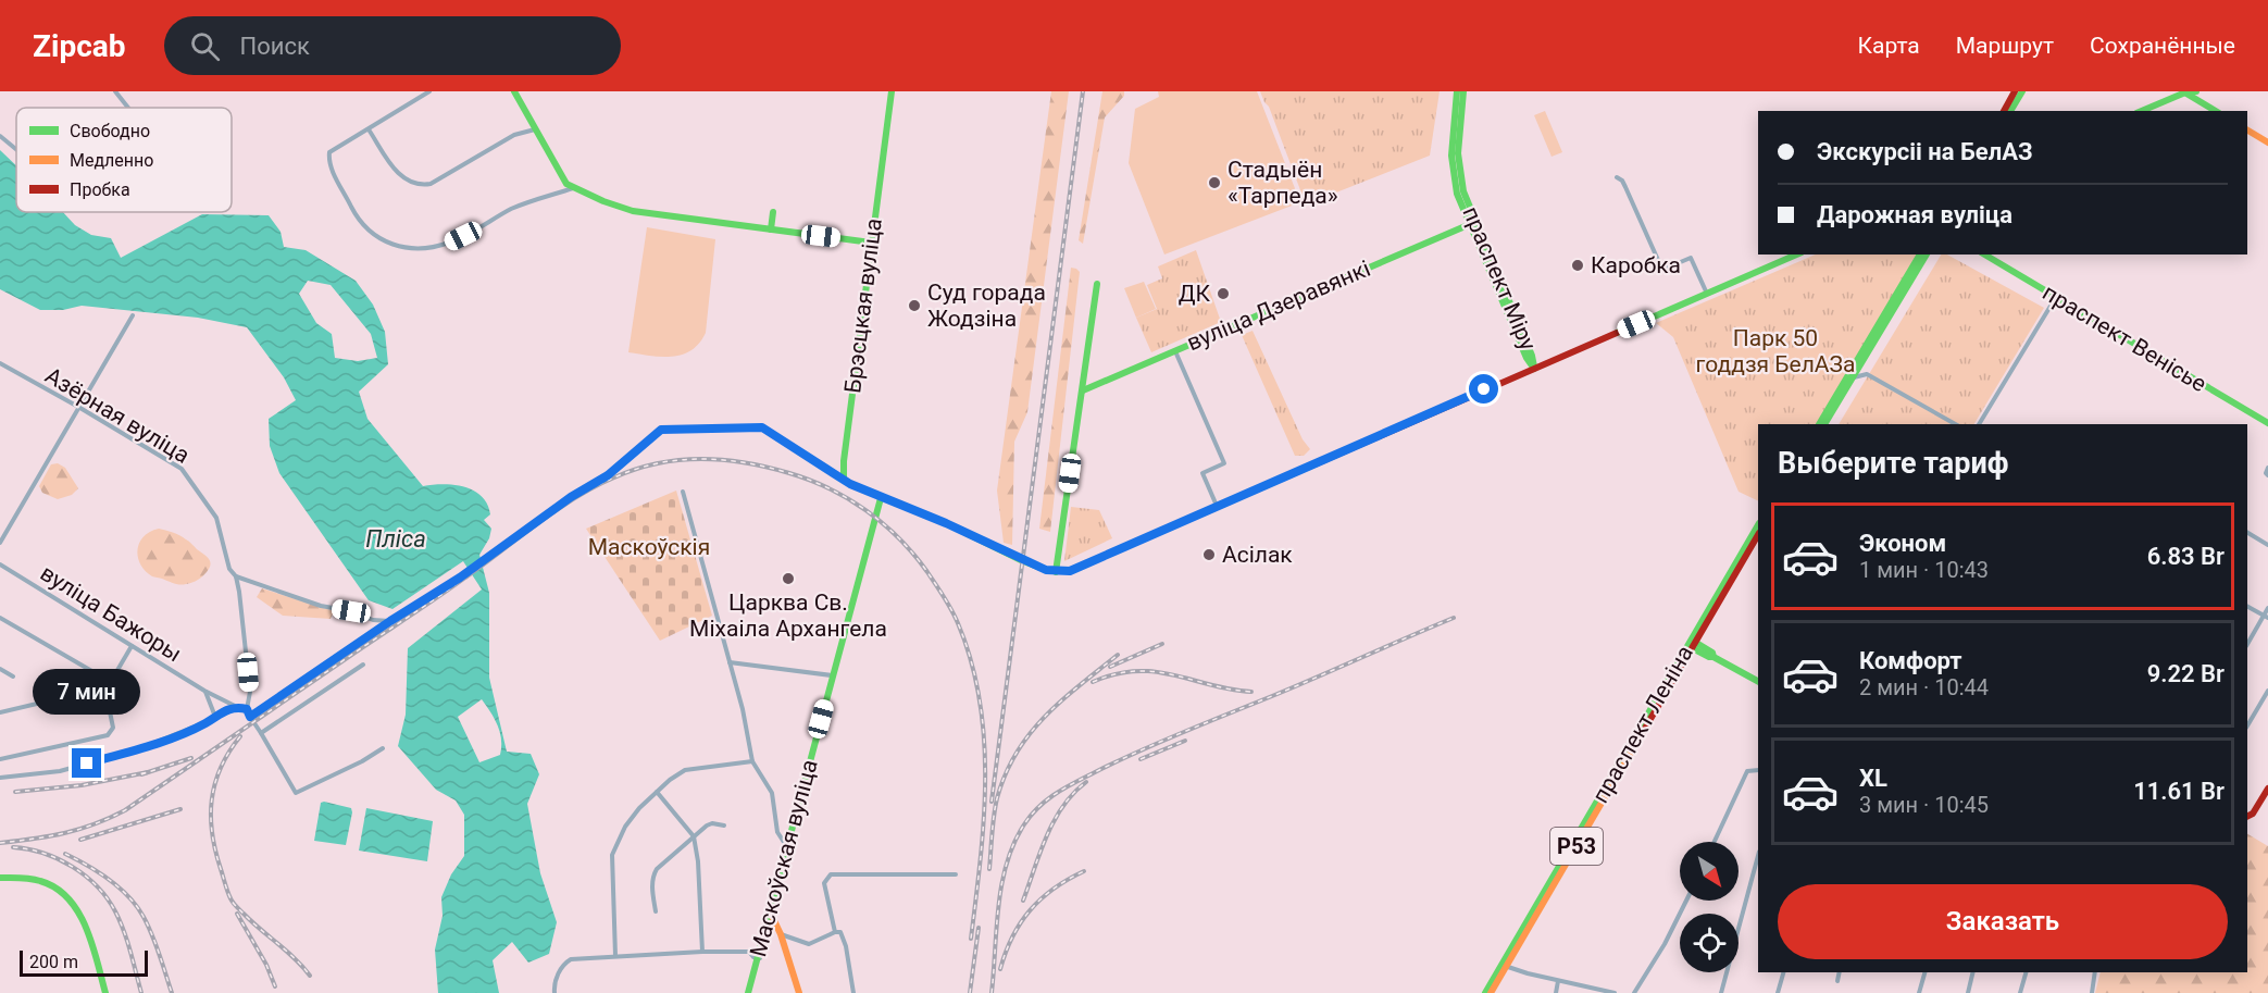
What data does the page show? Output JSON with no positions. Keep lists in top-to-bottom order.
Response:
{
  "streets": {
    "main road": [
      "праспект Міру",
      "Брэсцкая вуліца",
      "вуліца Дзеравянкі",
      "праспект Венісье",
      "праспект Леніна",
      "Р53",
      "Маскоўская вуліца"
    ],
    "street": ["Азёрная вуліца", "вуліца Бажоры"]
  },
  "crossings": [
    ["праспект Міру", "вуліца Дзеравянкі"],
    ["Азёрная вуліца", "вуліца Бажоры"]
  ],
  "water": ["Пліса"],
  "parks": ["Парк 50 годдзя БелАЗа", "Маскоўскія"],
  "places": [
    "Стадыён «Тарпеда»",
    "Каробка",
    "ДК",
    "Суд горада Жодзіна",
    "Асілак",
    "Царква Св. Міхаіла Архангела"
  ],
  "legend": ["Свободно", "Медленно", "Пробка"],
  "scale_bar": "200 m",
  "north": "bottom right",
  "page": {
    "header": "Zipcab",
    "search": "Поиск",
    "nav": ["Карта", "Маршрут", "Сохранённые"],
    "banner": ["Экскурсіі на БелАЗ", "Дарожная вуліца"],
    "heading": "Выберите тариф",
    "list": [
      {
        "name": "Эконом",
        "note": "1 мин · 10:43",
        "value": "6.83 Br"
      },
      {
        "name": "Комфорт",
        "note": "2 мин · 10:44",
        "value": "9.22 Br"
      },
      {
        "name": "XL",
        "note": "3 мин · 10:45",
        "value": "11.61 Br"
      }
    ],
    "bubble": "7 мин",
    "buttons": "Заказать",
    "scale": "200 m"
  }
}
